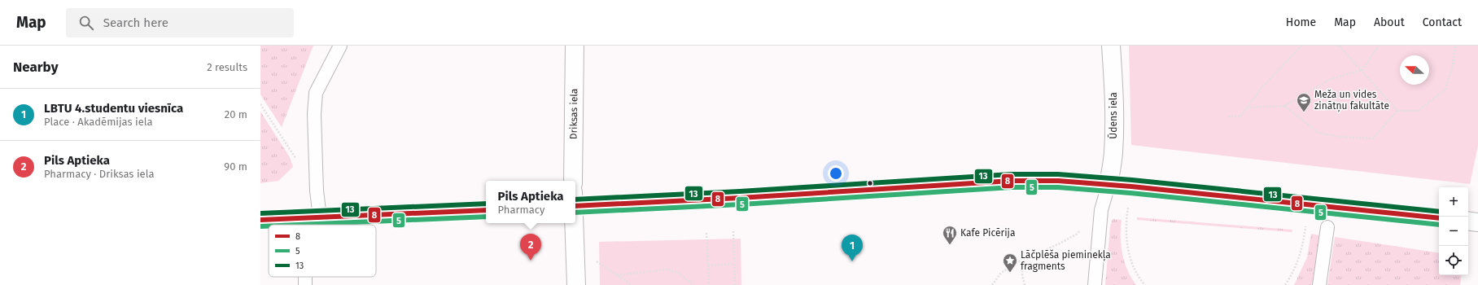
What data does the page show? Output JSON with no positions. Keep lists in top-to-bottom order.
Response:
{
  "streets": {
    "main road": ["Driksas iela", "Ūdens iela"]
  },
  "places": {
    "school or university": ["Meža un vides zinātņu fakultāte"],
    "restaurant": ["Kafe Picērija"],
    "place": ["Lāčplēša pieminekļa fragments"]
  },
  "lines": ["transit line 13", "transit line 8", "transit line 5"],
  "legend": ["8", "5", "13"],
  "north": "left",
  "page": {
    "header": "Map",
    "search": "Search here",
    "nav": [
      "Home",
      "Map",
      "About",
      "Contact"
    ],
    "heading": ["Nearby", "2 results"],
    "list": [
      {
        "mark": "1",
        "name": "LBTU 4.studentu viesnīca",
        "note": "Place · Akadēmijas iela",
        "value": "20 m"
      },
      {
        "mark": "2",
        "name": "Pils Aptieka",
        "note": "Pharmacy · Driksas iela",
        "value": "90 m"
      }
    ],
    "popup": ["Pils Aptieka", "Pharmacy"],
    "map_buttons": ["+", "−"],
    "pins": ["2", "1"]
  }
}
